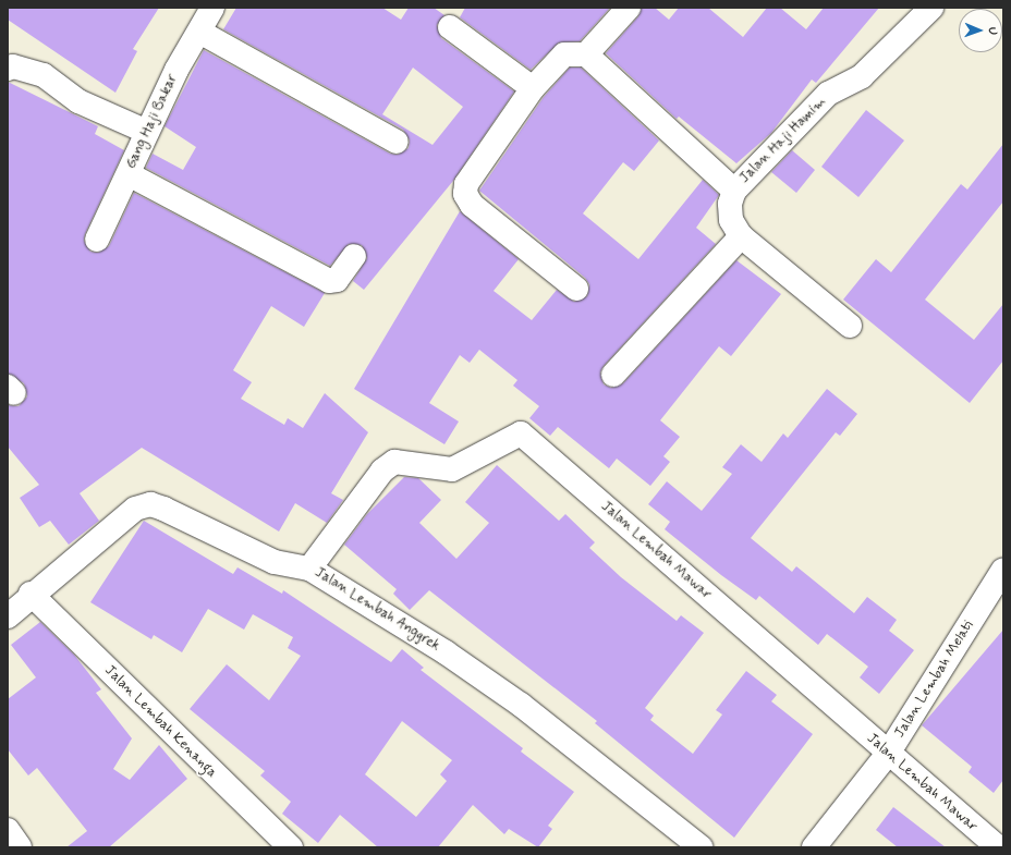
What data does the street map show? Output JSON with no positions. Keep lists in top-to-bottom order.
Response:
{
  "streets": {
    "street": [
      "Gang Haji Bakar",
      "Jalan Haji Hamim",
      "Jalan Lembah Mawar",
      "Jalan Lembah Anggrek",
      "Jalan Lembah Melati",
      "Jalan Lembah Kenanga"
    ]
  },
  "crossings": [
    ["Jalan Lembah Mawar", "Jalan Lembah Anggrek"],
    ["Jalan Lembah Mawar", "Jalan Lembah Melati"],
    ["Jalan Lembah Anggrek", "Jalan Lembah Kenanga"]
  ],
  "north": "right"
}
